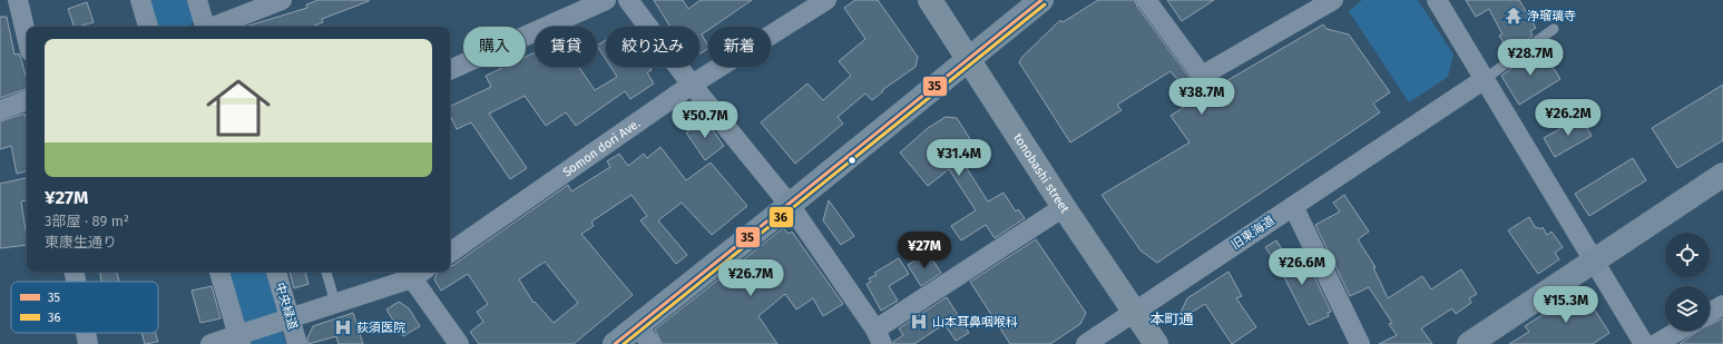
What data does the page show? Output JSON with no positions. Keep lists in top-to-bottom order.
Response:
{
  "streets": {
    "main road": ["tonobashi street"],
    "street": ["Somon dori Ave.", "旧東海道", "中央緑道"]
  },
  "crossings": [
    ["tonobashi street", "旧東海道"]
  ],
  "districts": ["本町通"],
  "places": {
    "temple": ["浄瑠璃寺"],
    "hospital": ["山本耳鼻咽喉科", "荻須医院"]
  },
  "lines": ["transit line 35", "transit line 36"],
  "legend": ["35", "36"],
  "page": {
    "chip": [
      "購入",
      "賃貸",
      "絞り込み",
      "新着"
    ],
    "list": [
      {
        "name": "¥27M",
        "note": "3部屋 · 89 m² · 東康生通り"
      }
    ],
    "price": [
      "¥28.7M",
      "¥38.7M",
      "¥26.2M",
      "¥50.7M",
      "¥31.4M",
      "¥27M",
      "¥26.6M",
      "¥26.7M",
      "¥15.3M"
    ]
  }
}
